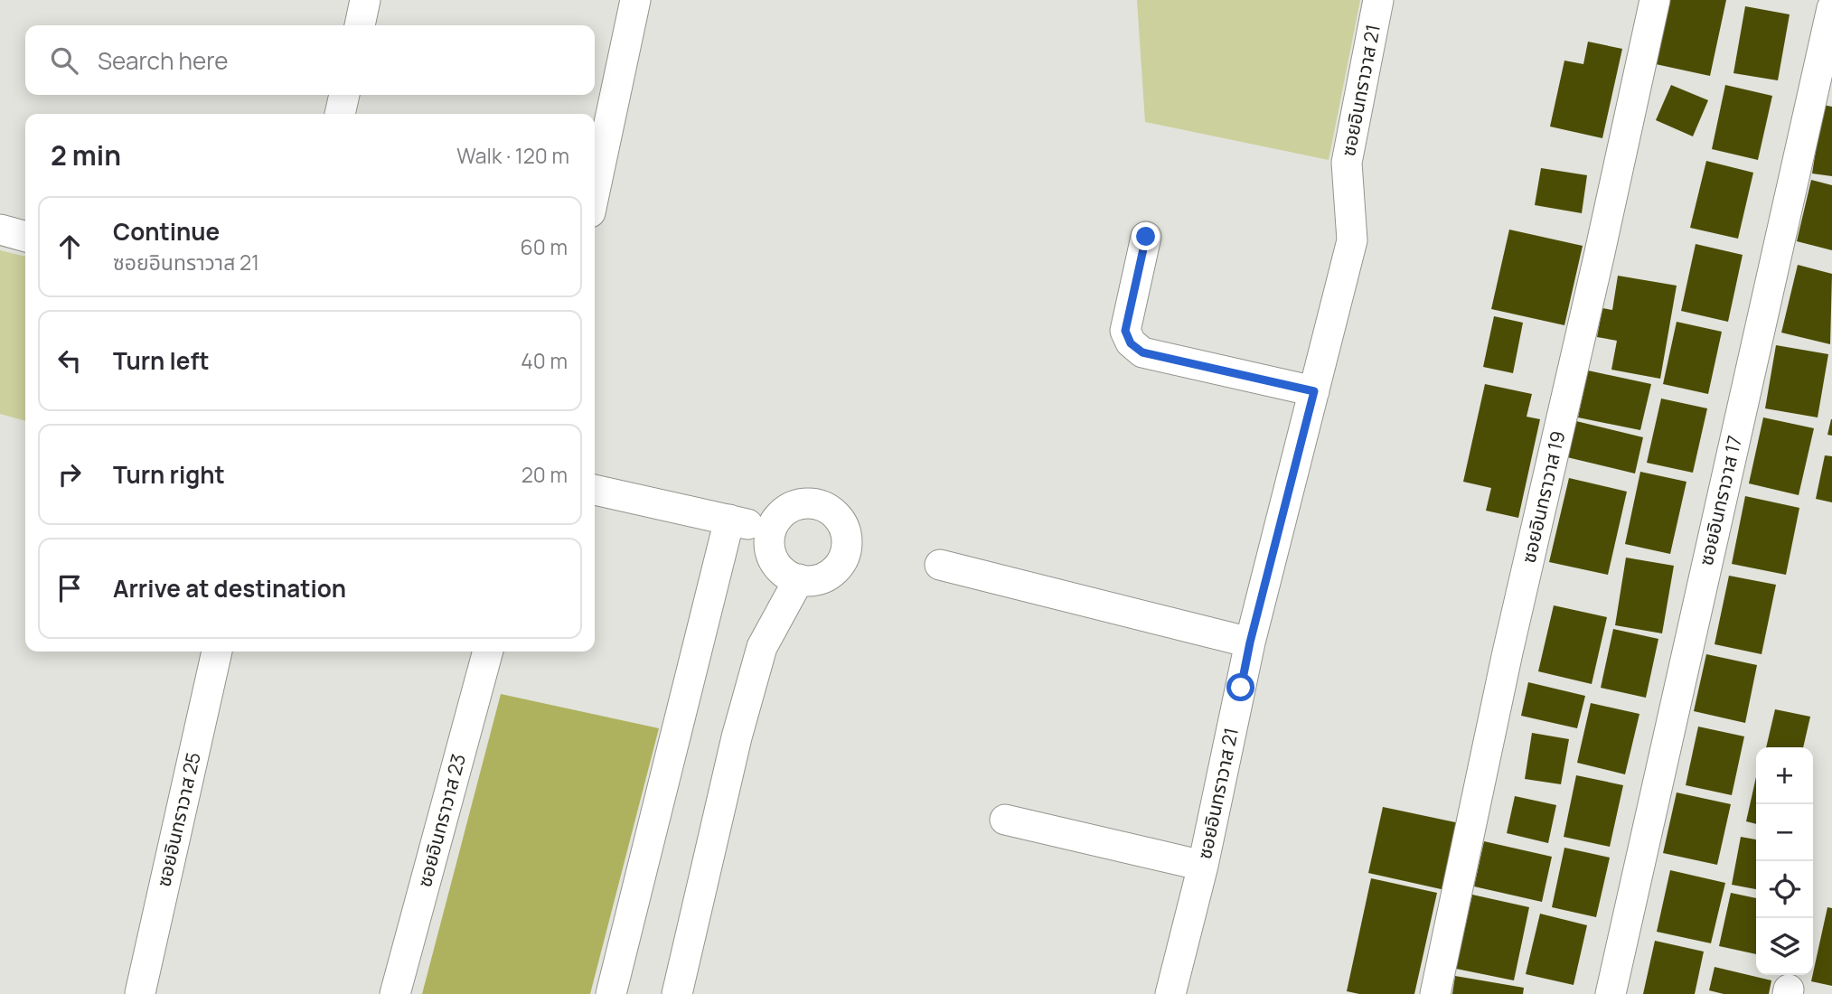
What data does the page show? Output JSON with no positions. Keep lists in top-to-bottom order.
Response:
{
  "streets": {
    "street": [
      "ซอยอินทราวาส 21",
      "ซอยอินทราวาส 19",
      "ซอยอินทราวาส 17",
      "ซอยอินทราวาส 25",
      "ซอยอินทราวาส 23"
    ]
  },
  "page": {
    "search": "Search here",
    "heading": ["2 min", "Walk · 120 m"],
    "list": [
      ["Continue", "ซอยอินทราวาส 21", "60 m"],
      ["Turn left", "40 m"],
      ["Turn right", "20 m"],
      "Arrive at destination"
    ],
    "map_buttons": ["+", "−"]
  }
}
